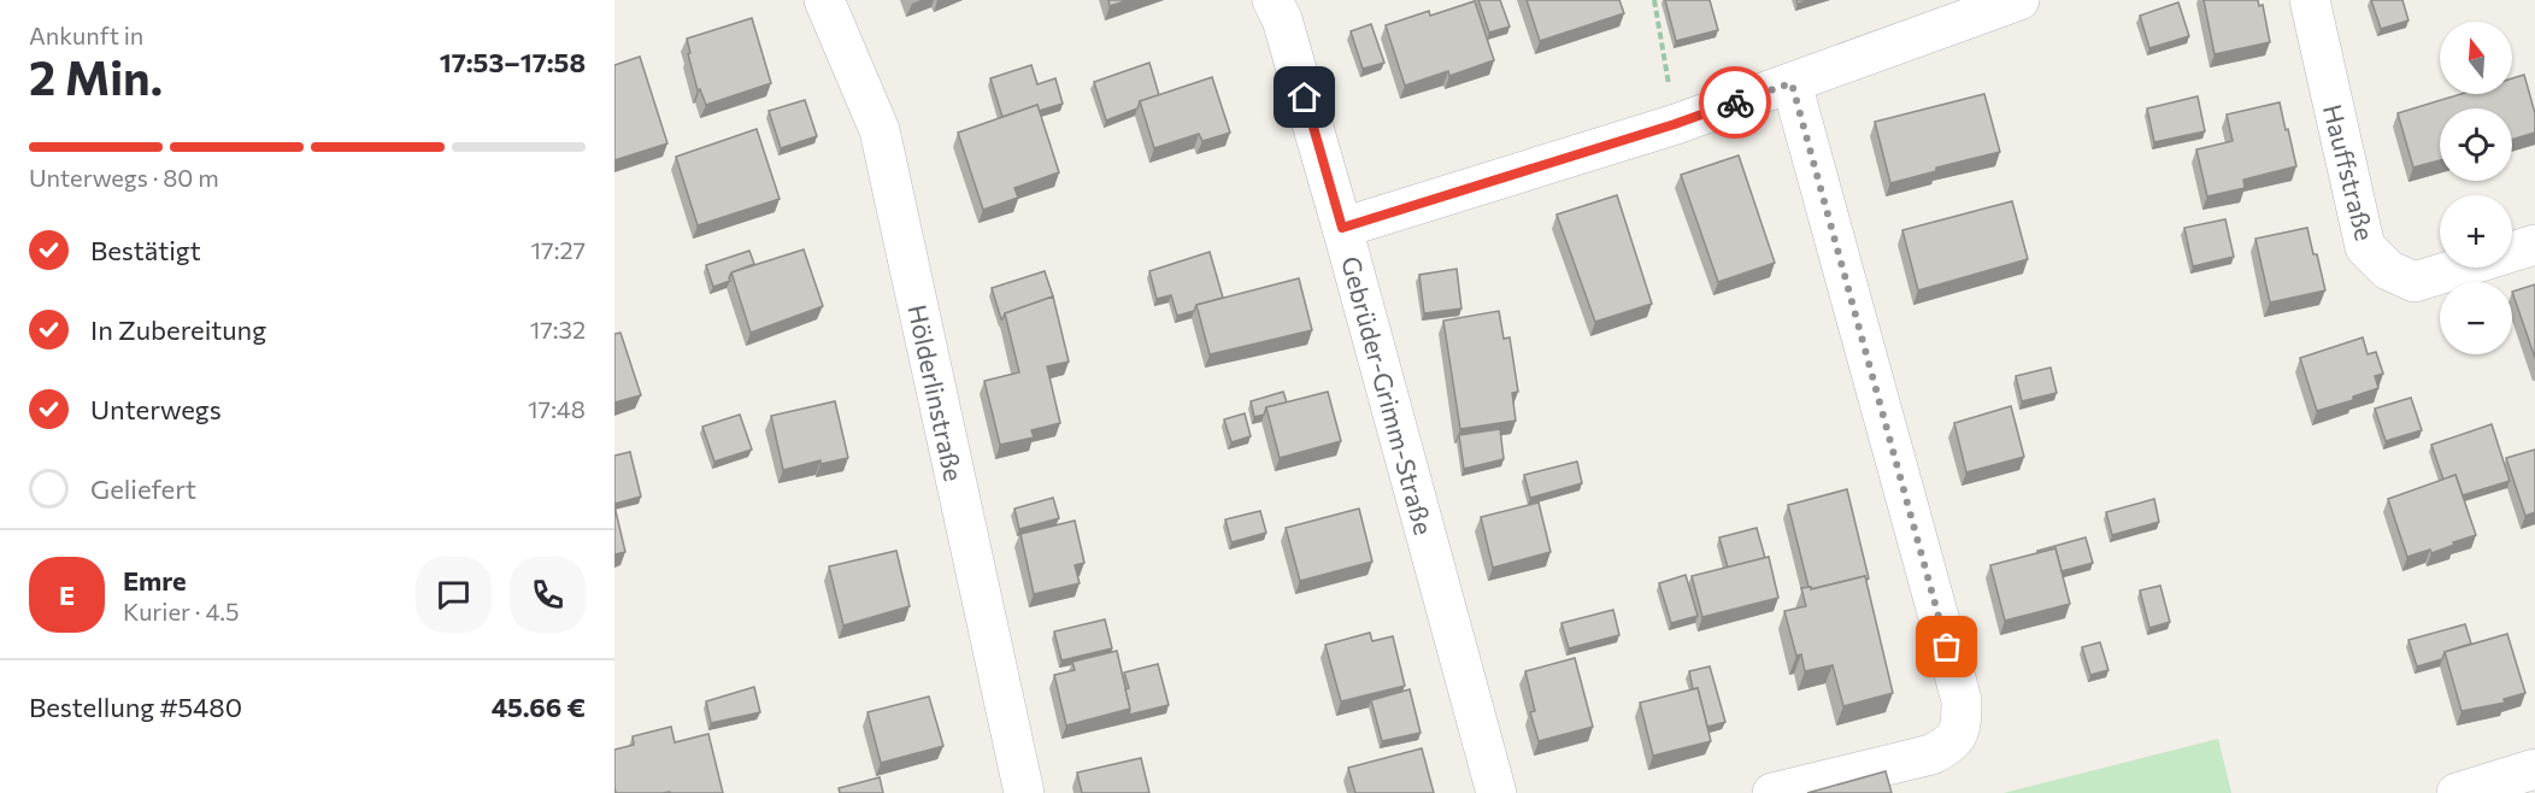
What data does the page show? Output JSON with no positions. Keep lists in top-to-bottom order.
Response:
{
  "streets": {
    "street": ["Hauffstraße", "Hölderlinstraße", "Gebrüder-Grimm-Straße"]
  },
  "north": "top",
  "page": {
    "heading": ["2 Min.", "Ankunft in", "17:53–17:58"],
    "panel": [
      "Emre",
      "Kurier · 4.5",
      "Bestellung #5480",
      "45.66 €"
    ],
    "map_buttons": ["+", "−"],
    "bar": "Unterwegs · 80 m",
    "list": [
      ["Bestätigt", "17:27"],
      ["In Zubereitung", "17:32"],
      ["Unterwegs", "17:48"],
      "Geliefert"
    ],
    "round": "E"
  }
}
